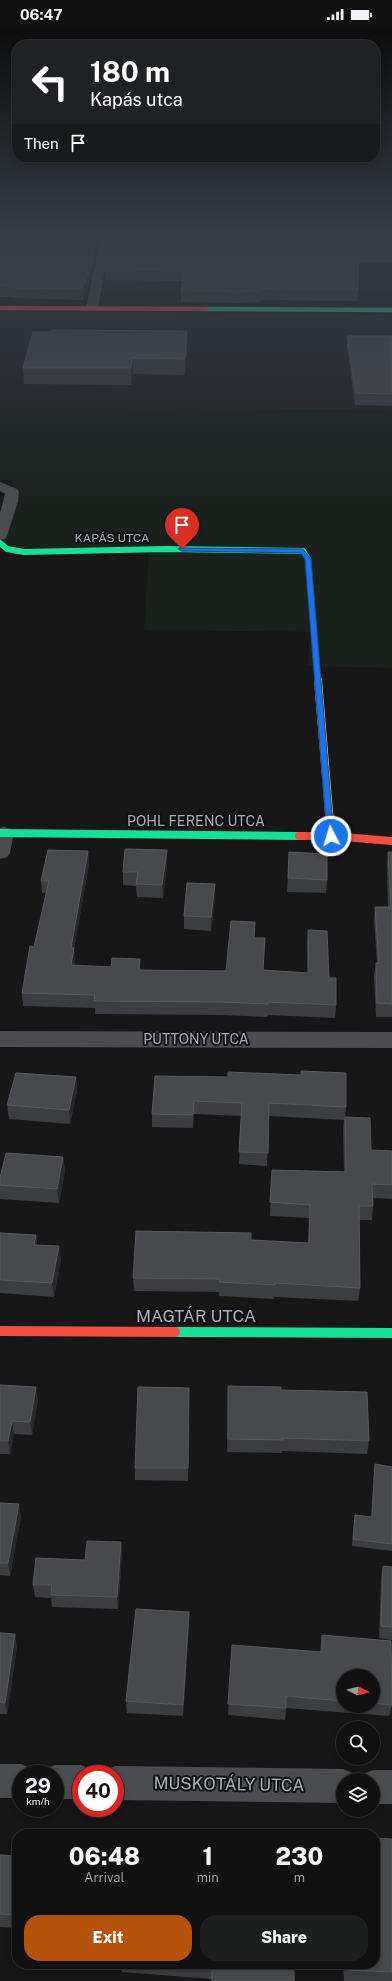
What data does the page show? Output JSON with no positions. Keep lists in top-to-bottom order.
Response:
{
  "streets": {
    "street": [
      "KAPÁS UTCA",
      "POHL FERENC UTCA",
      "PUTTONY UTCA",
      "MAGTÁR UTCA",
      "MUSKOTÁLY UTCA"
    ]
  },
  "crossings": [
    ["KAPÁS UTCA", "POHL FERENC UTCA"]
  ],
  "north": "right",
  "page": {
    "status": "06:47",
    "turn": ["180 m", "Kapás utca"],
    "then": "Then",
    "speed": "29 km/h",
    "limit": "40",
    "eta": [
      "06:48",
      "Arrival",
      "1",
      "min",
      "230",
      "m"
    ],
    "buttons": ["Exit", "Share"]
  }
}
